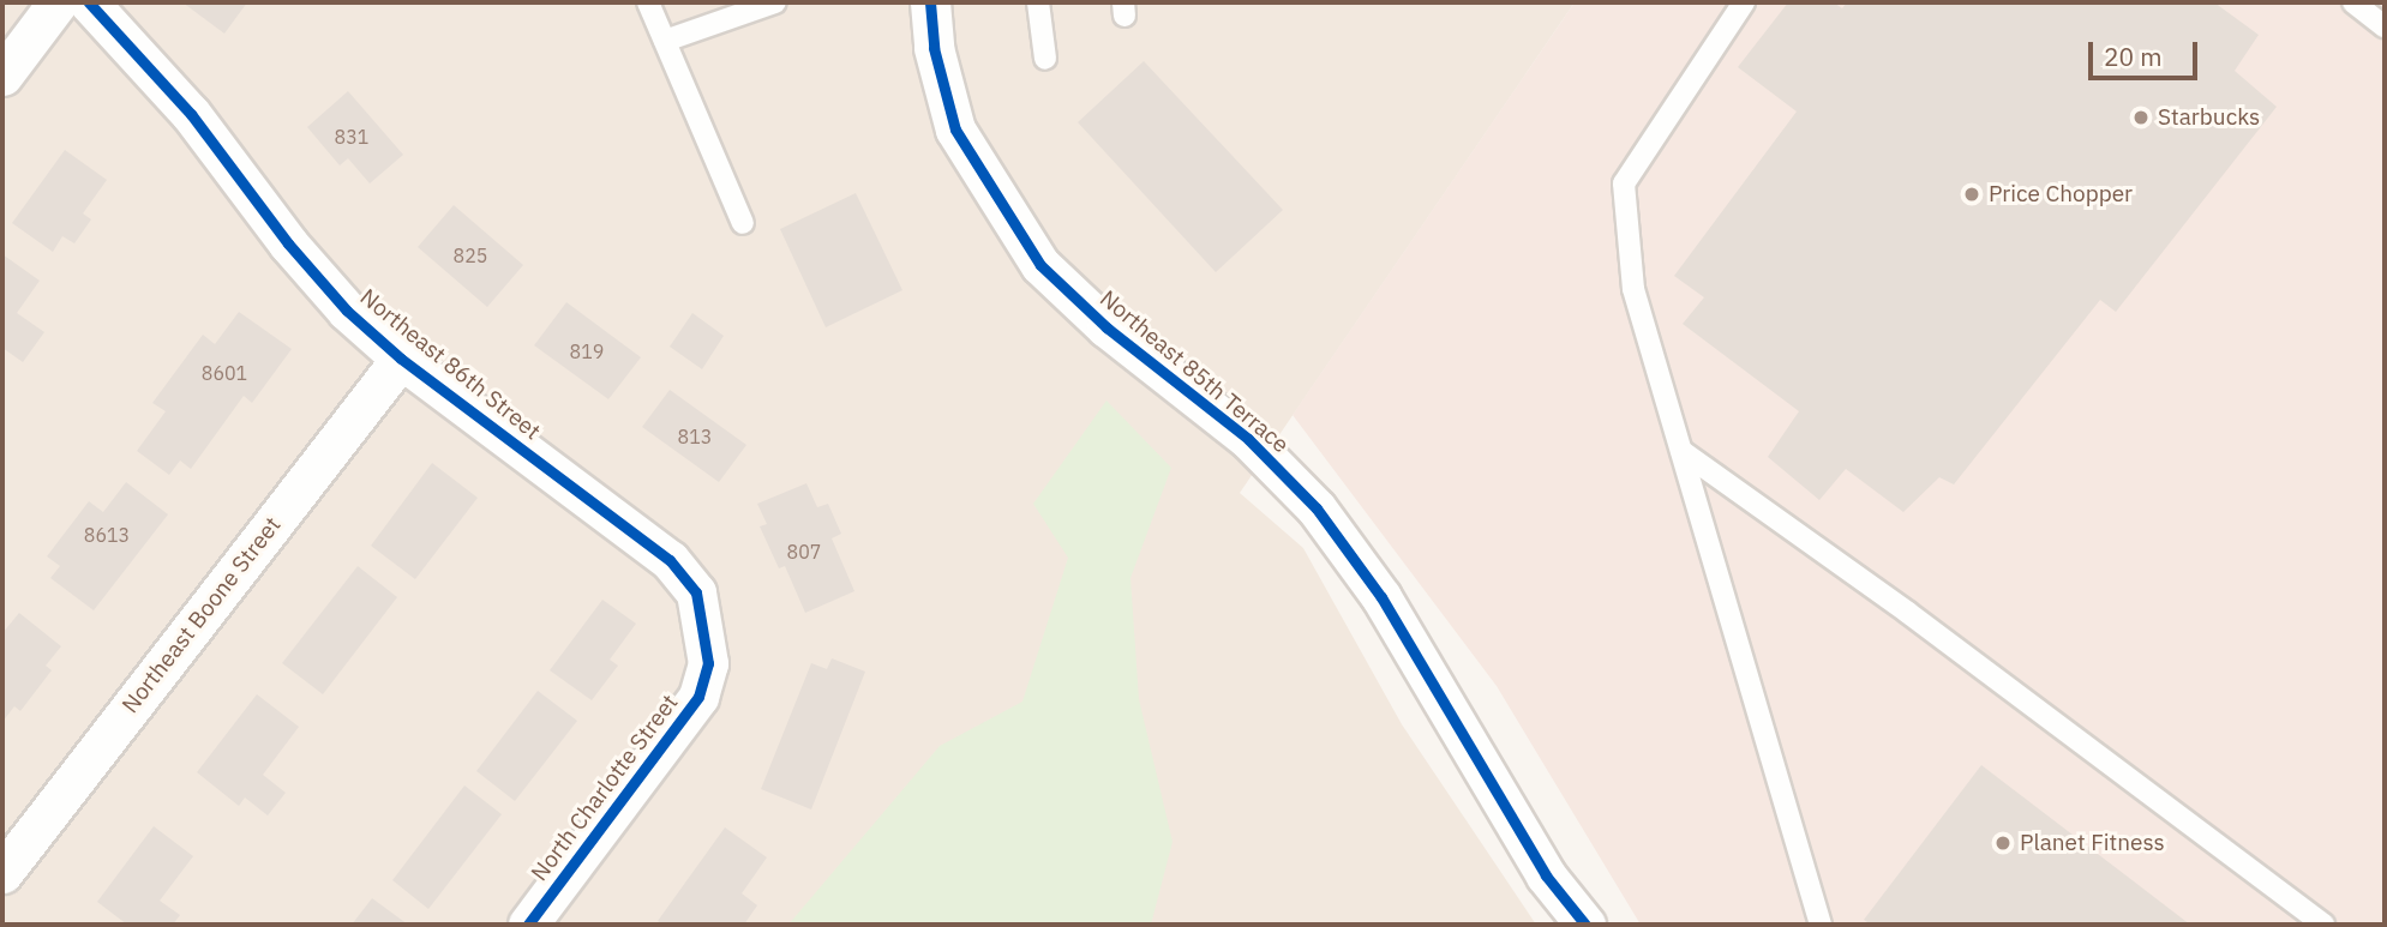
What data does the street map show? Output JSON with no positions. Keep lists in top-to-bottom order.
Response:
{
  "streets": {
    "street": [
      "Northeast 86th Street",
      "Northeast 85th Terrace",
      "Northeast Boone Street",
      "North Charlotte Street"
    ]
  },
  "crossings": [
    ["Northeast 86th Street", "Northeast Boone Street"],
    ["Northeast 86th Street", "North Charlotte Street"]
  ],
  "places": ["Starbucks", "Price Chopper", "Planet Fitness"],
  "house_numbers": [
    "831",
    "825",
    "819",
    "8601",
    "813",
    "8613",
    "807"
  ],
  "scale_bar": "20 m"
}
